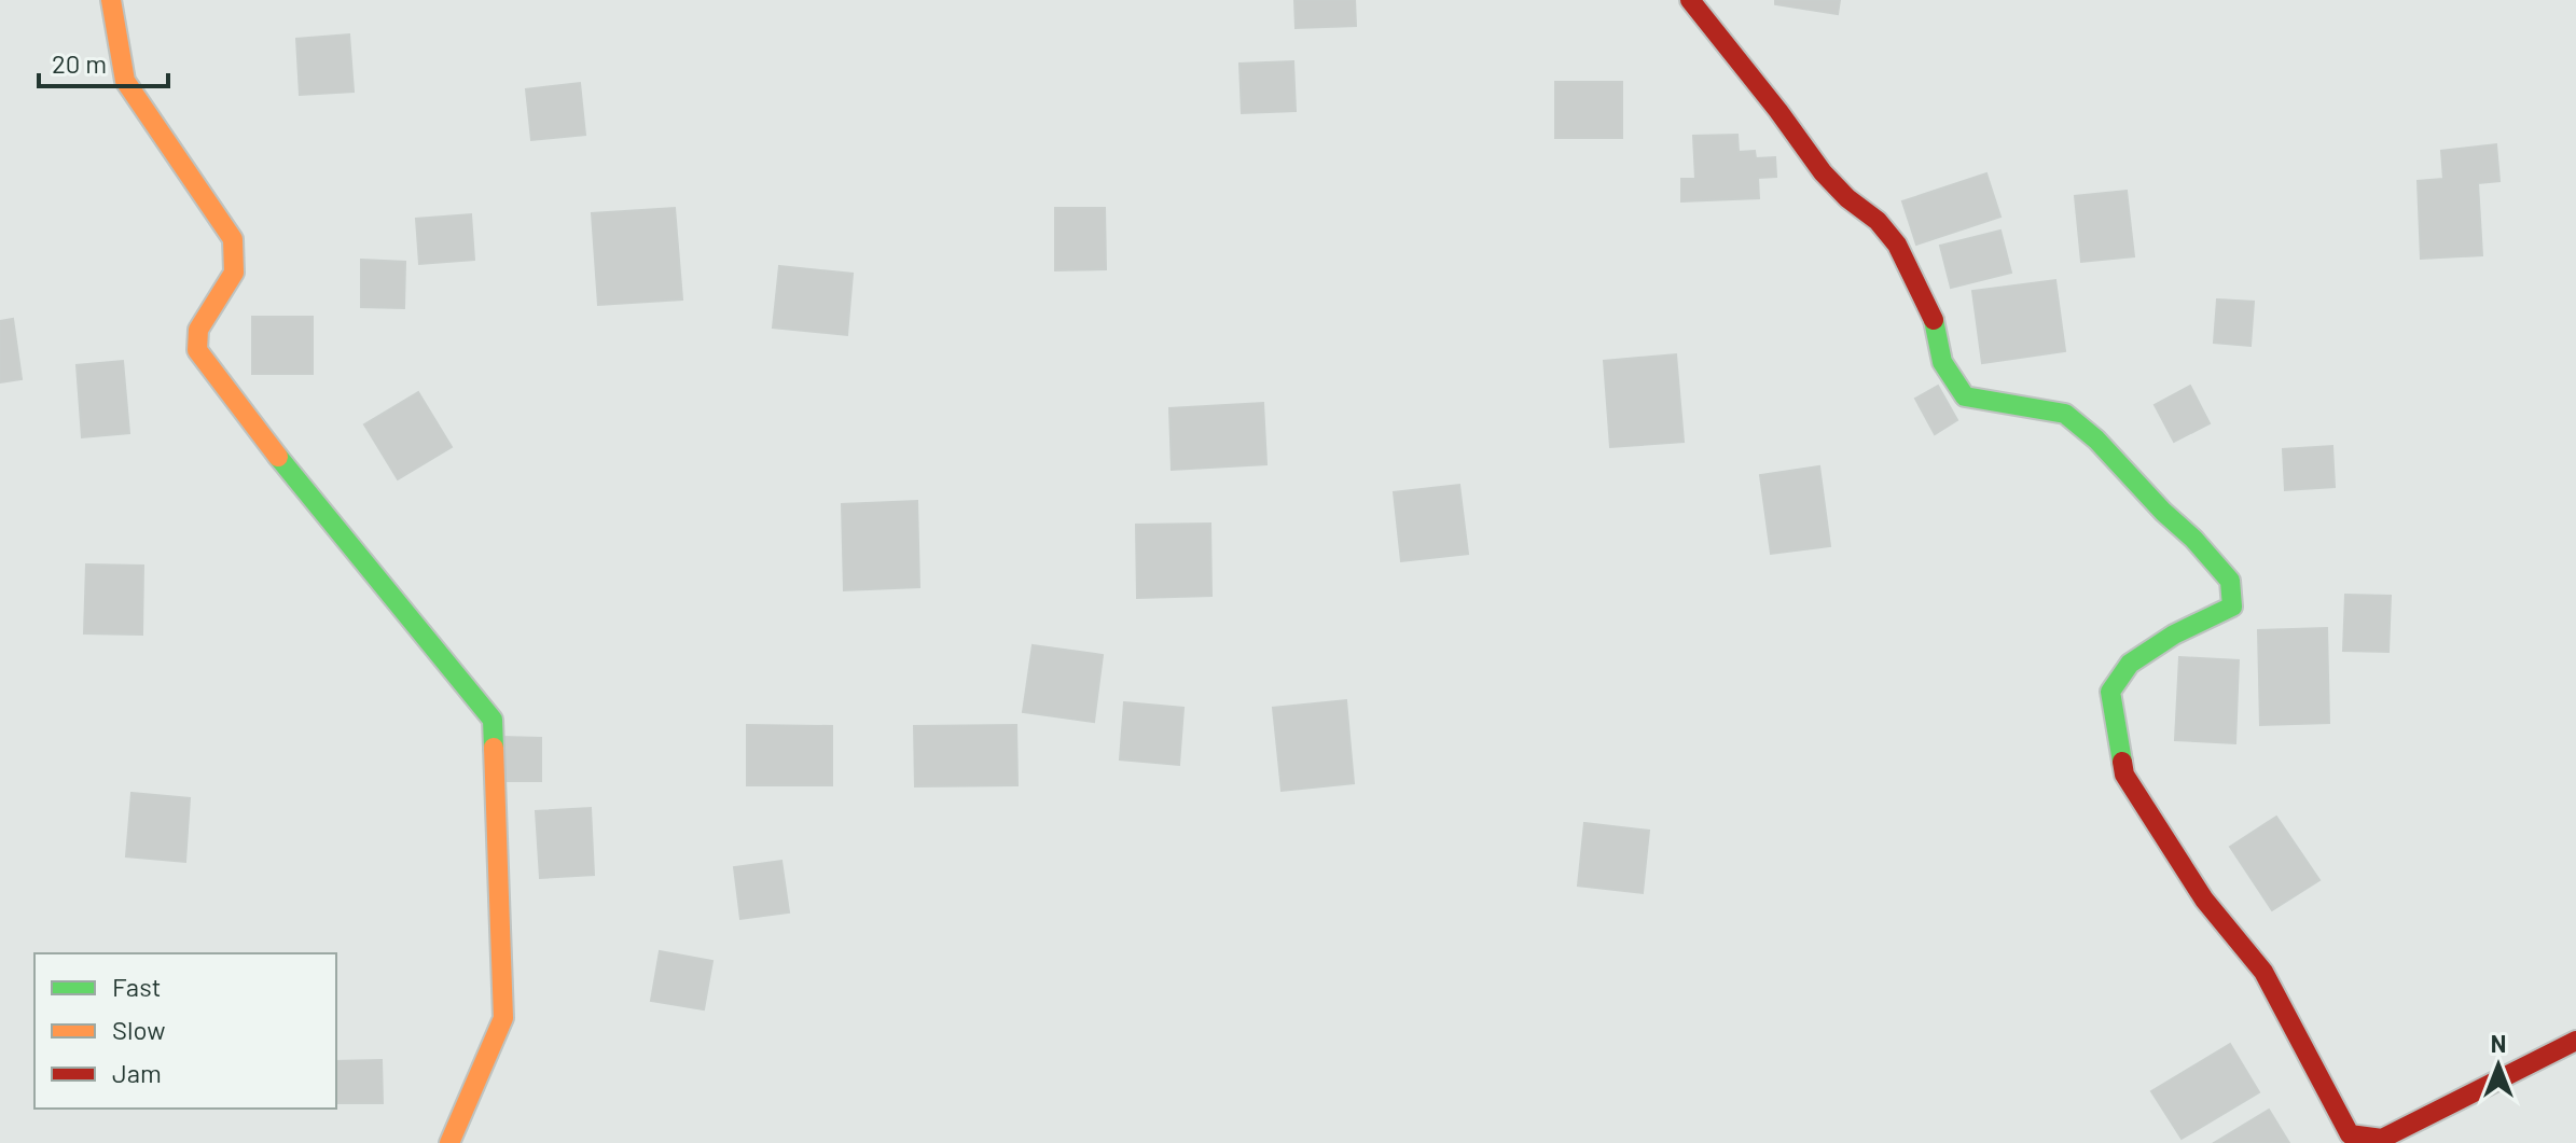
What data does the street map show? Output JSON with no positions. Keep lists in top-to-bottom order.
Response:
{
  "legend": ["Fast", "Slow", "Jam"],
  "scale_bar": "20 m",
  "north": "top"
}
